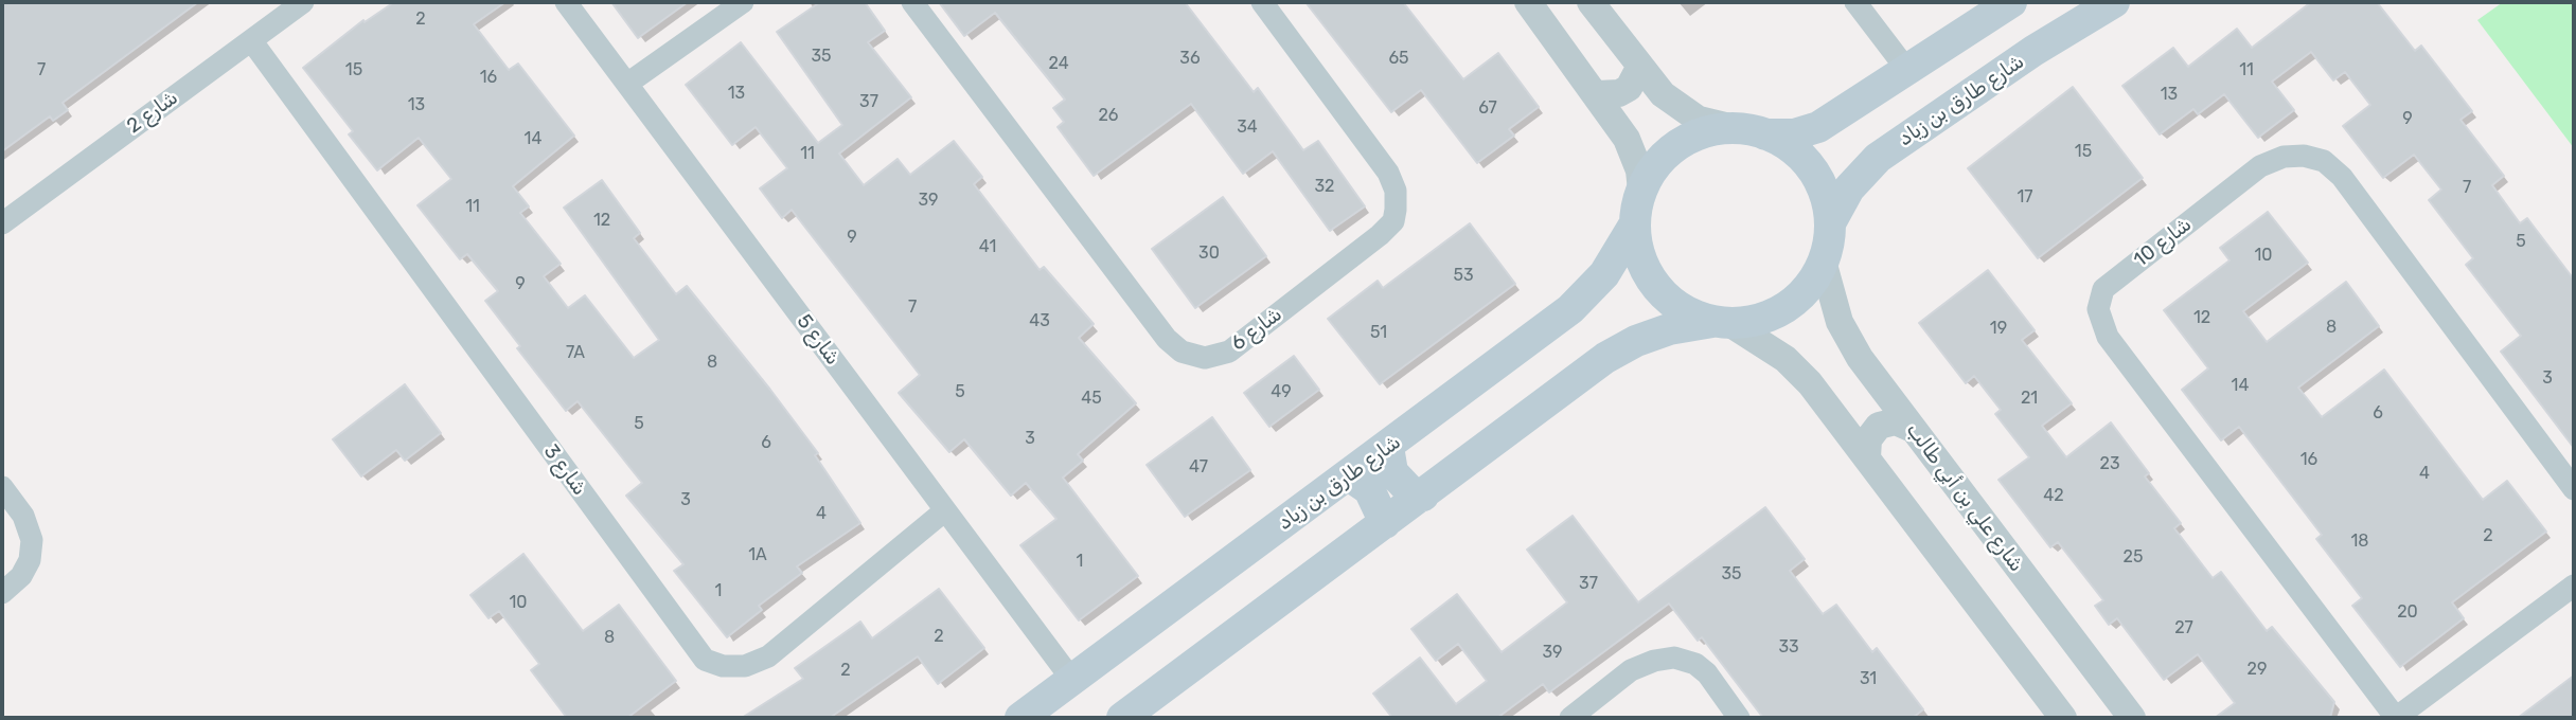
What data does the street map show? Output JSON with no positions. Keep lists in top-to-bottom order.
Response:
{
  "streets": {
    "main road": ["شارع طارق بن زياد"],
    "street": [
      "شارع 2",
      "شارع 10",
      "شارع 6",
      "شارع 5",
      "شارع 3",
      "شارع علي بن أبي طالب"
    ]
  },
  "crossings": [
    ["شارع طارق بن زياد", "شارع 5"],
    ["شارع طارق بن زياد", "شارع علي بن أبي طالب"],
    ["شارع 2", "شارع 3"],
    ["شارع 5", "شارع 3"]
  ],
  "house_numbers": [
    "2",
    "35",
    "36",
    "65",
    "24",
    "7",
    "15",
    "11",
    "16",
    "13",
    "13",
    "37",
    "13",
    "67",
    "26",
    "9",
    "34",
    "14",
    "15",
    "11",
    "32",
    "7",
    "17",
    "39",
    "11",
    "12",
    "9",
    "5",
    "41",
    "30",
    "10",
    "53",
    "9",
    "7",
    "12",
    "43",
    "8",
    "19",
    "51",
    "7A",
    "8",
    "3",
    "14",
    "5",
    "49",
    "45",
    "21",
    "6",
    "5",
    "3",
    "6",
    "16",
    "23",
    "47",
    "4",
    "42",
    "3",
    "4",
    "2",
    "18",
    "1A",
    "25",
    "1",
    "35",
    "37",
    "1",
    "10",
    "20",
    "27",
    "2",
    "8",
    "33",
    "39",
    "29",
    "2",
    "31"
  ]
}
